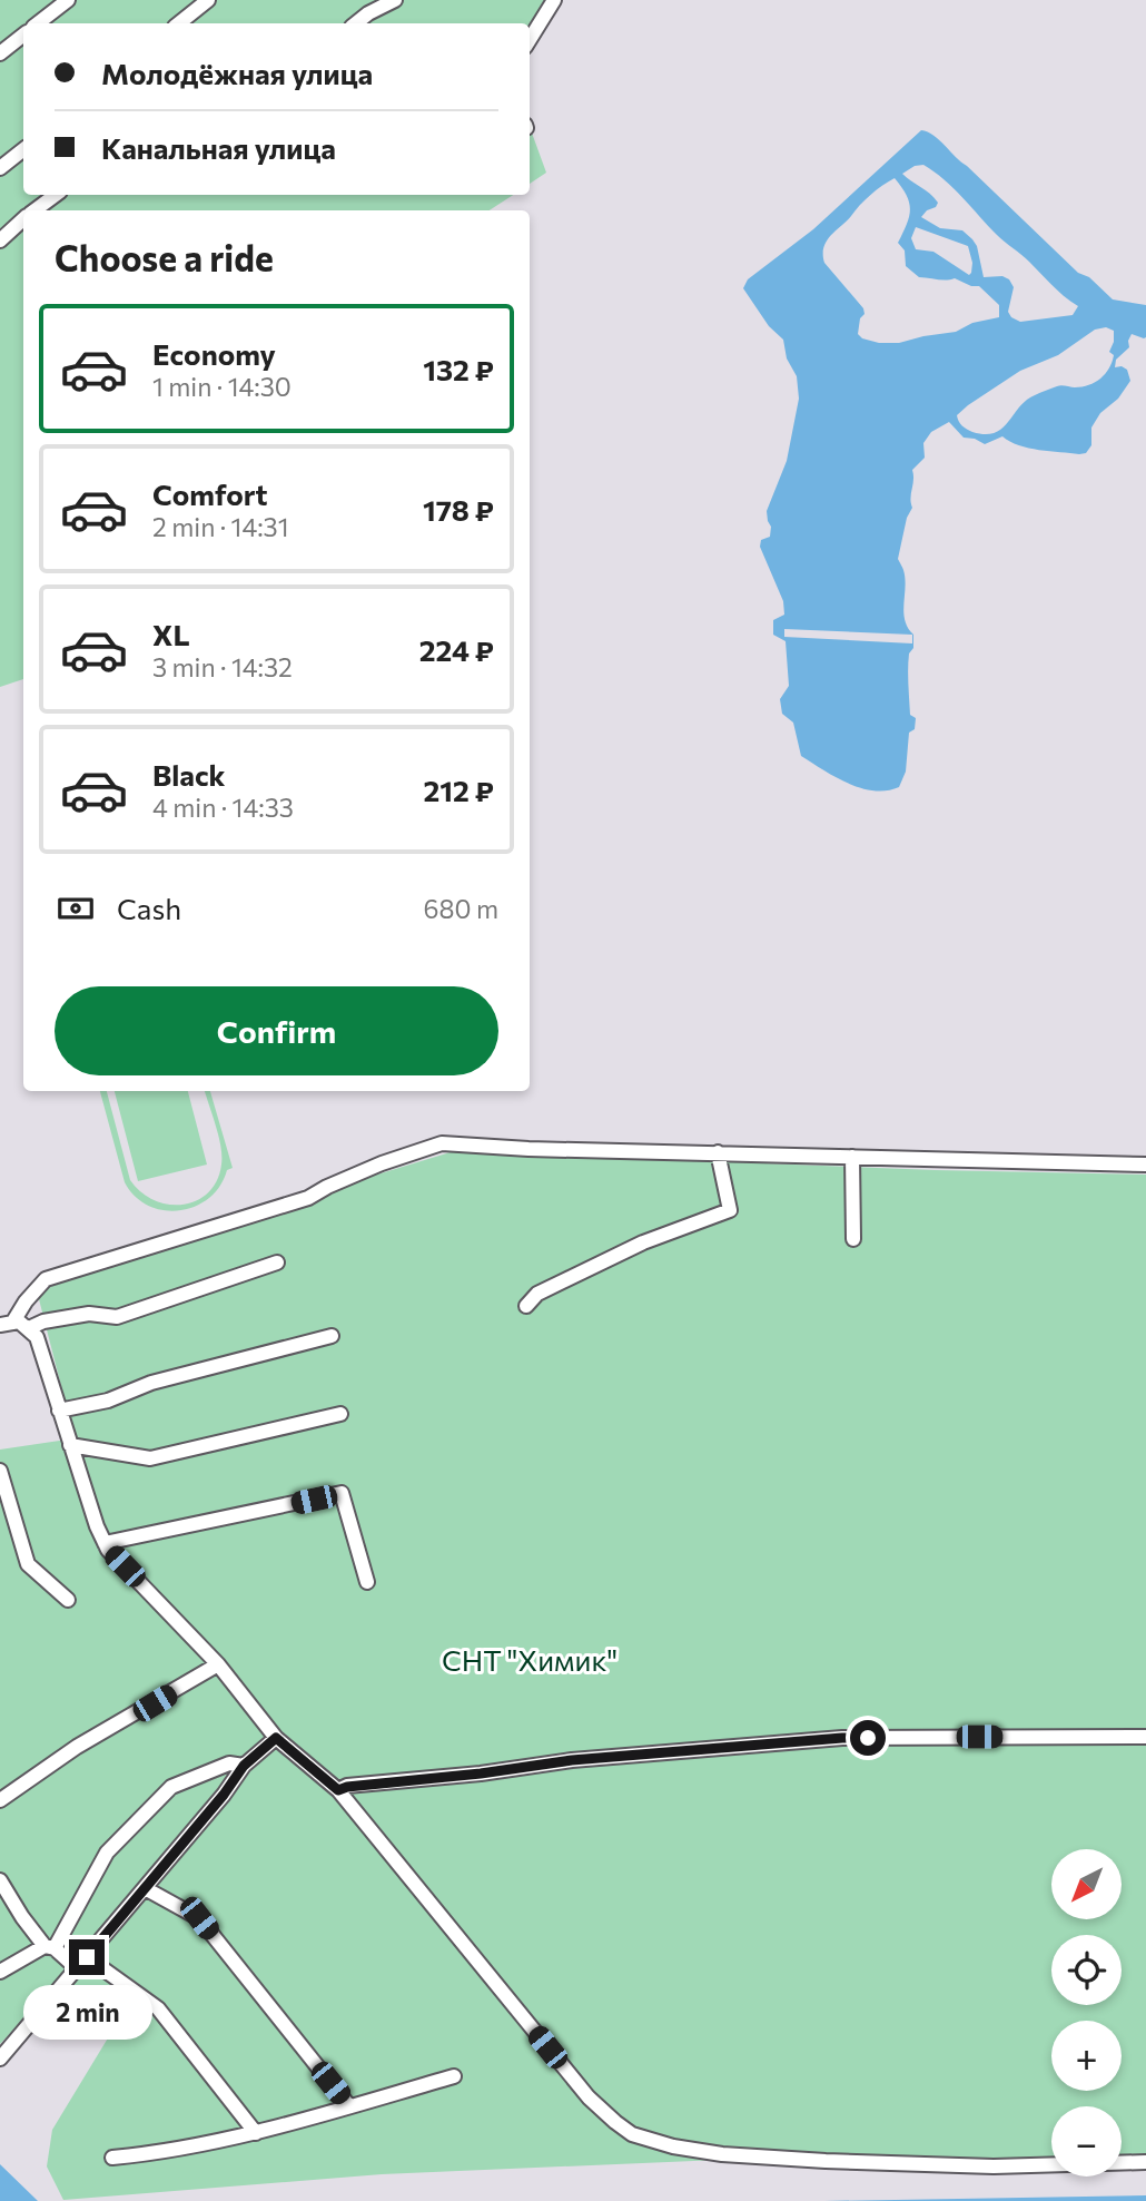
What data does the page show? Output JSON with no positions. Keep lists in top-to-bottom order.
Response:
{
  "parks": ["СНТ \"Химик\""],
  "north": "bottom left",
  "page": {
    "banner": ["Молодёжная улица", "Канальная улица"],
    "heading": "Choose a ride",
    "list": [
      {
        "name": "Economy",
        "note": "1 min · 14:30",
        "value": "132 ₽"
      },
      {
        "name": "Comfort",
        "note": "2 min · 14:31",
        "value": "178 ₽"
      },
      {
        "name": "XL",
        "note": "3 min · 14:32",
        "value": "224 ₽"
      },
      {
        "name": "Black",
        "note": "4 min · 14:33",
        "value": "212 ₽"
      }
    ],
    "pay": ["Cash", "680 m"],
    "buttons": "Confirm",
    "map_buttons": ["+", "−"],
    "bubble": "2 min"
  }
}
